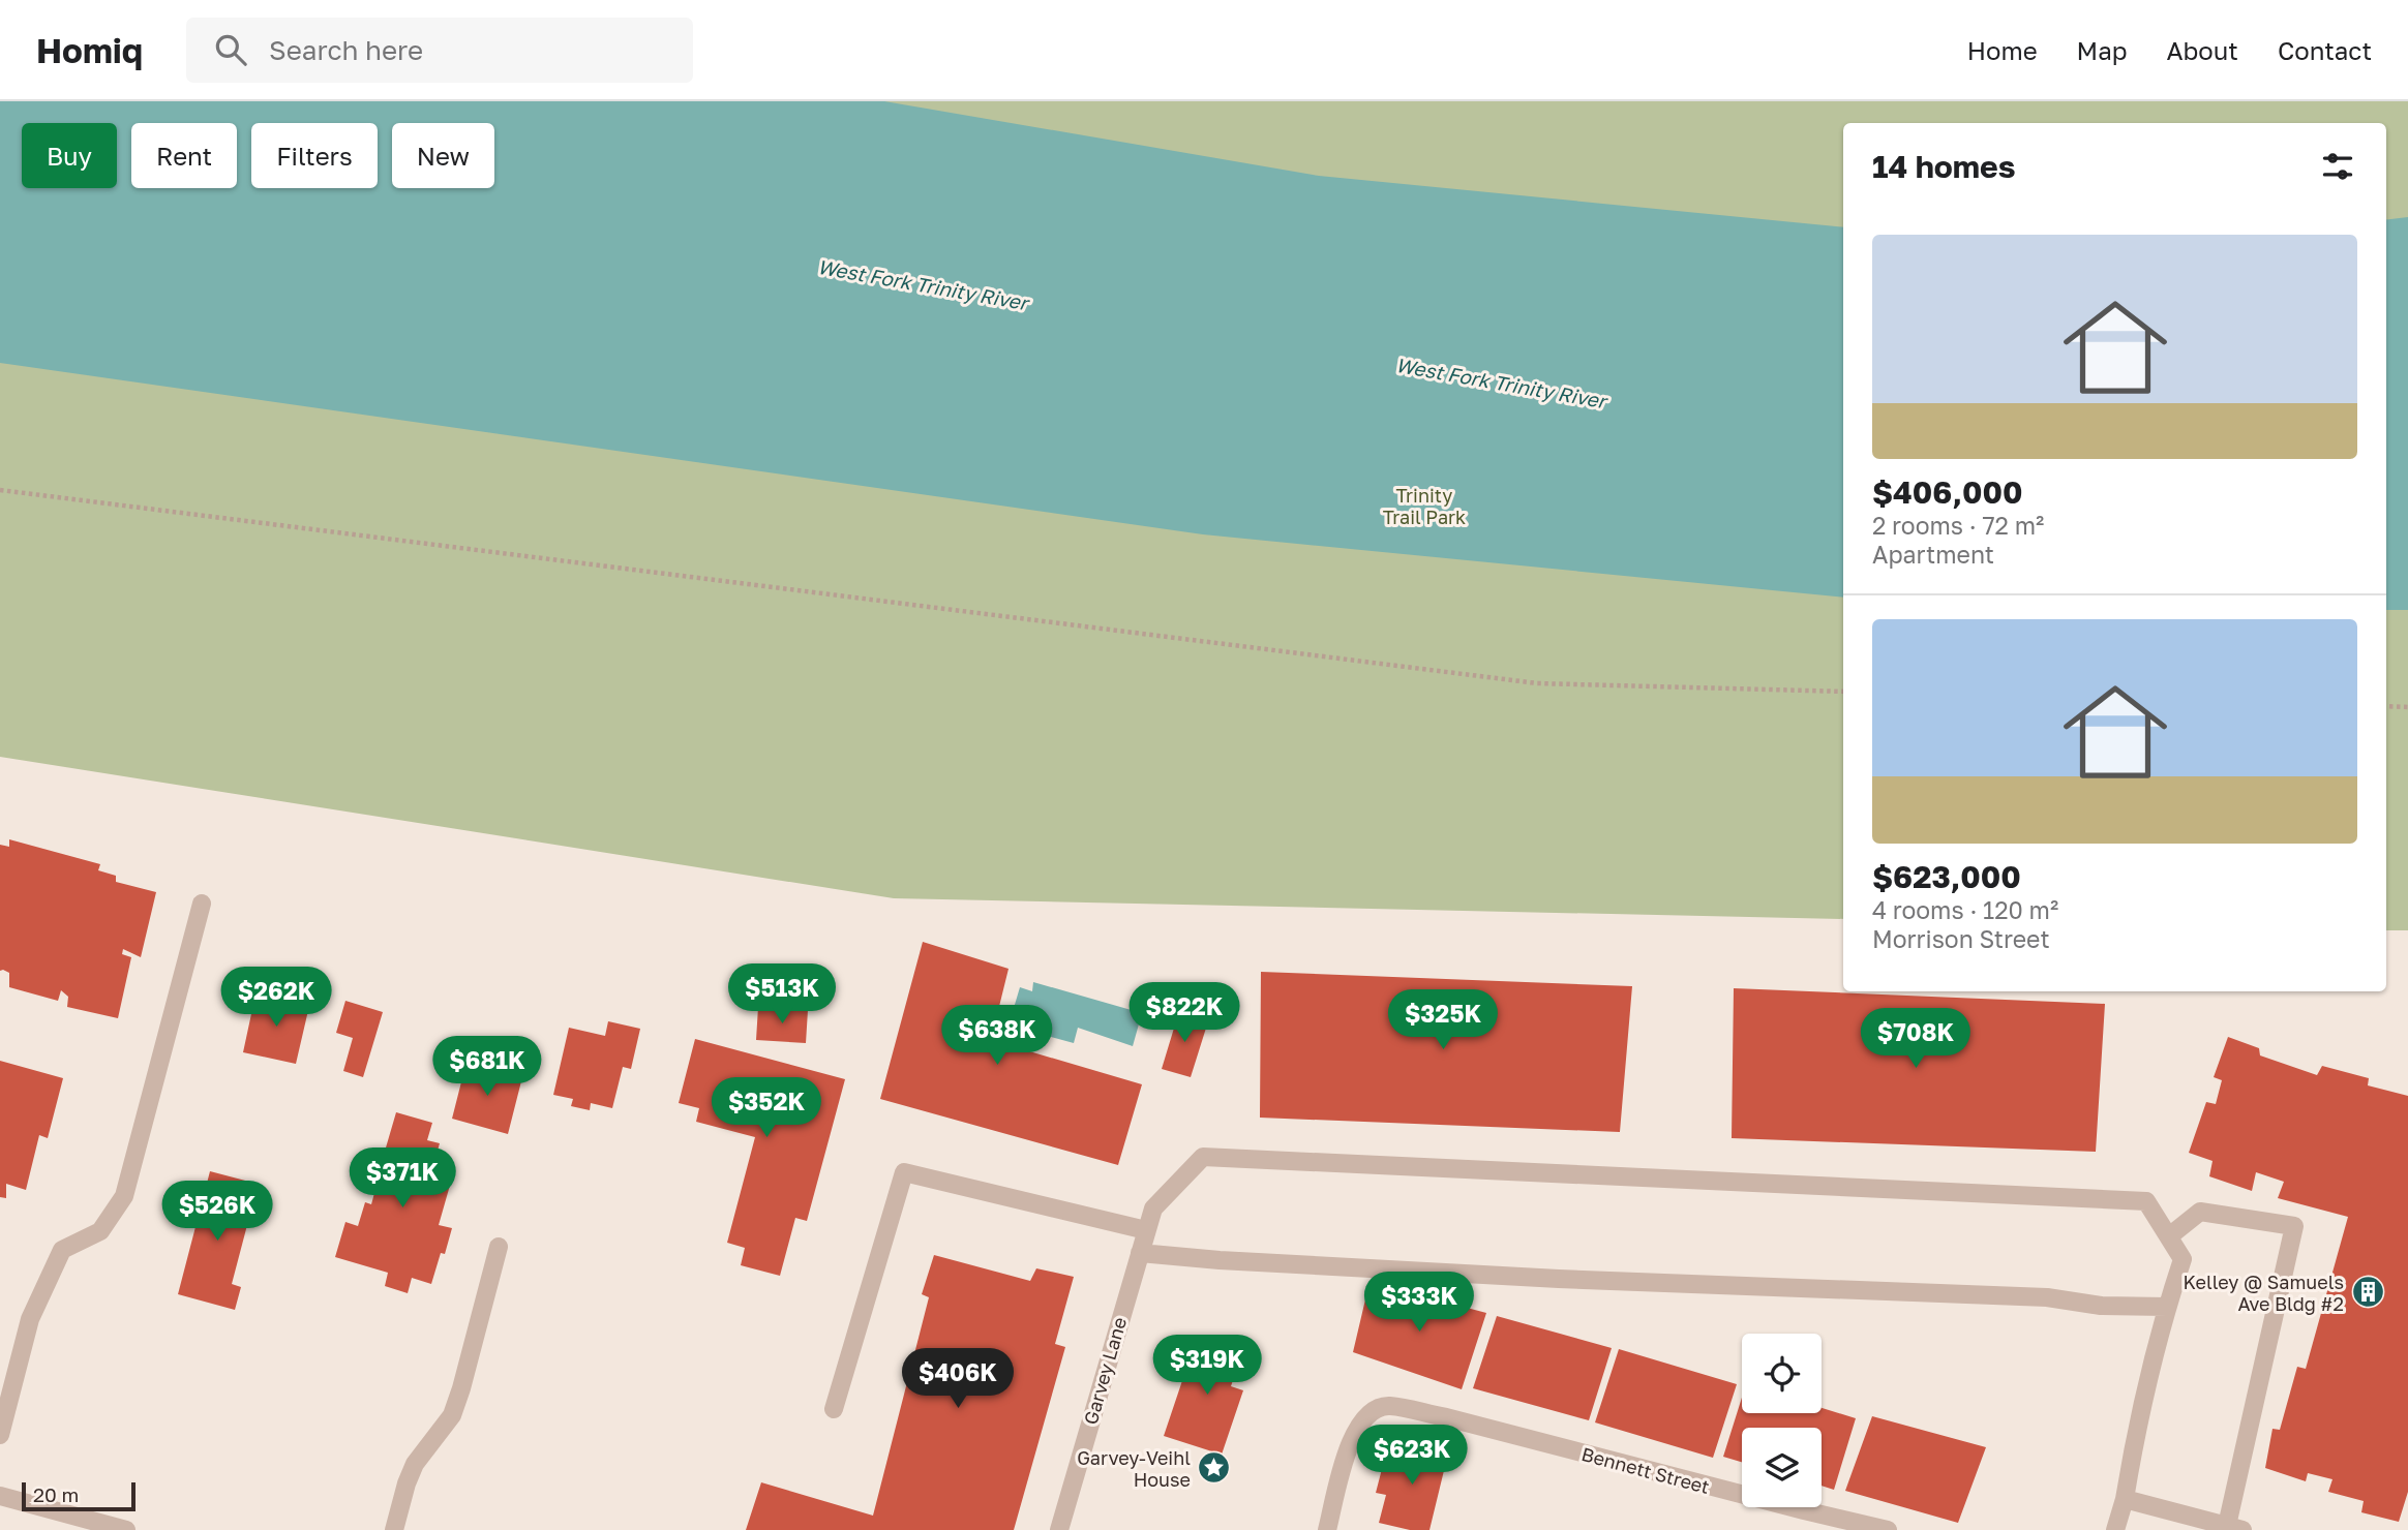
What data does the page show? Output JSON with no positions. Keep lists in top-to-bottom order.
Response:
{
  "streets": {
    "street": ["Garvey Lane", "Bennett Street"]
  },
  "water": ["West Fork Trinity River"],
  "parks": ["Trinity Trail Park"],
  "places": {
    "building": ["Kelley @ Samuels Ave Bldg #2"],
    "place": ["Garvey-Veihl House"]
  },
  "scale_bar": "20 m",
  "page": {
    "header": "Homiq",
    "search": "Search here",
    "nav": [
      "Home",
      "Map",
      "About",
      "Contact"
    ],
    "chip": [
      "Buy",
      "Rent",
      "Filters",
      "New"
    ],
    "heading": "14 homes",
    "list": [
      {
        "name": "$406,000",
        "note": "2 rooms · 72 m² · Apartment"
      },
      {
        "name": "$623,000",
        "note": "4 rooms · 120 m² · Morrison Street"
      }
    ],
    "price": [
      "$513K",
      "$262K",
      "$822K",
      "$325K",
      "$638K",
      "$708K",
      "$681K",
      "$352K",
      "$371K",
      "$526K",
      "$333K",
      "$319K",
      "$406K",
      "$623K"
    ],
    "scale": "20 m"
  }
}
